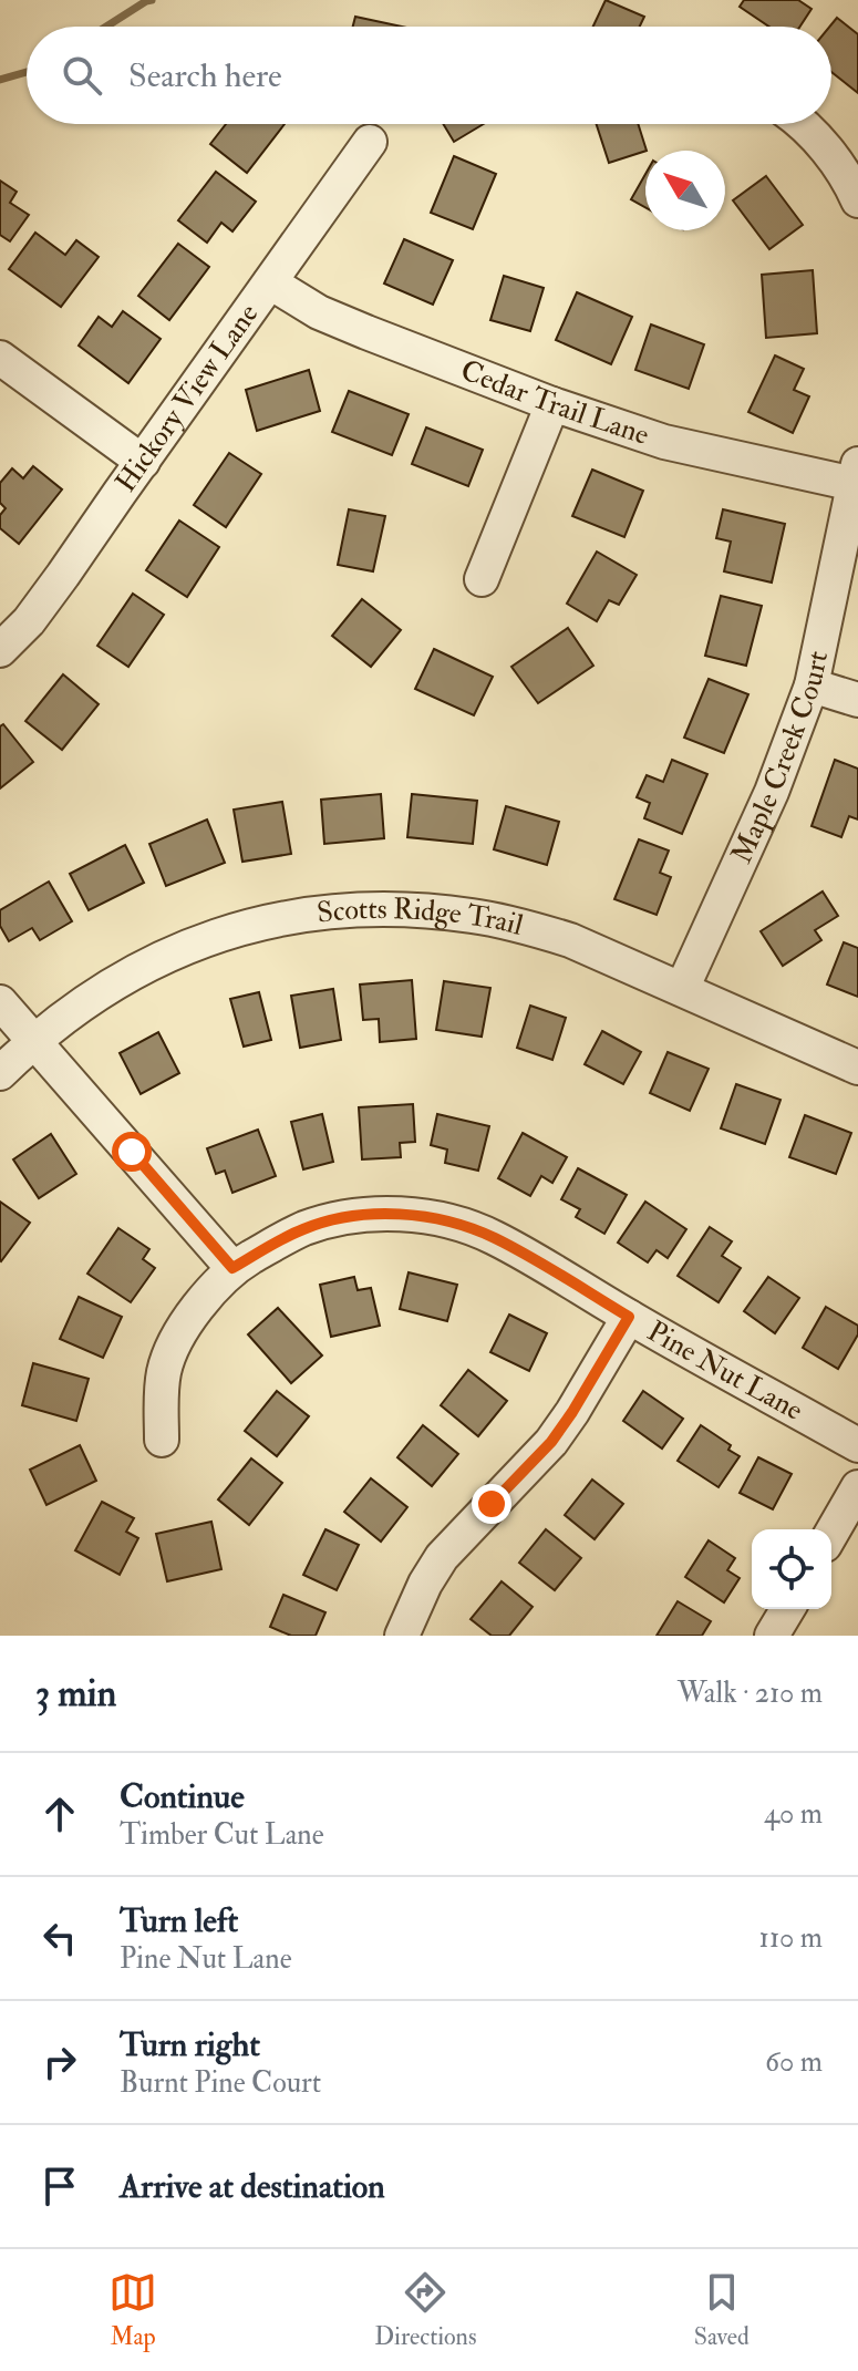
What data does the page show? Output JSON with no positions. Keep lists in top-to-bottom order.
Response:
{
  "streets": {
    "street": [
      "Hickory View Lane",
      "Cedar Trail Lane",
      "Maple Creek Court",
      "Scotts Ridge Trail",
      "Pine Nut Lane"
    ]
  },
  "crossings": [
    ["Hickory View Lane", "Cedar Trail Lane"],
    ["Cedar Trail Lane", "Maple Creek Court"],
    ["Maple Creek Court", "Scotts Ridge Trail"]
  ],
  "north": "top left",
  "page": {
    "search": "Search here",
    "heading": ["3 min", "Walk · 210 m"],
    "list": [
      ["Continue", "Timber Cut Lane", "40 m"],
      ["Turn left", "Pine Nut Lane", "110 m"],
      ["Turn right", "Burnt Pine Court", "60 m"],
      "Arrive at destination"
    ],
    "nav": ["Map", "Directions", "Saved"]
  }
}
